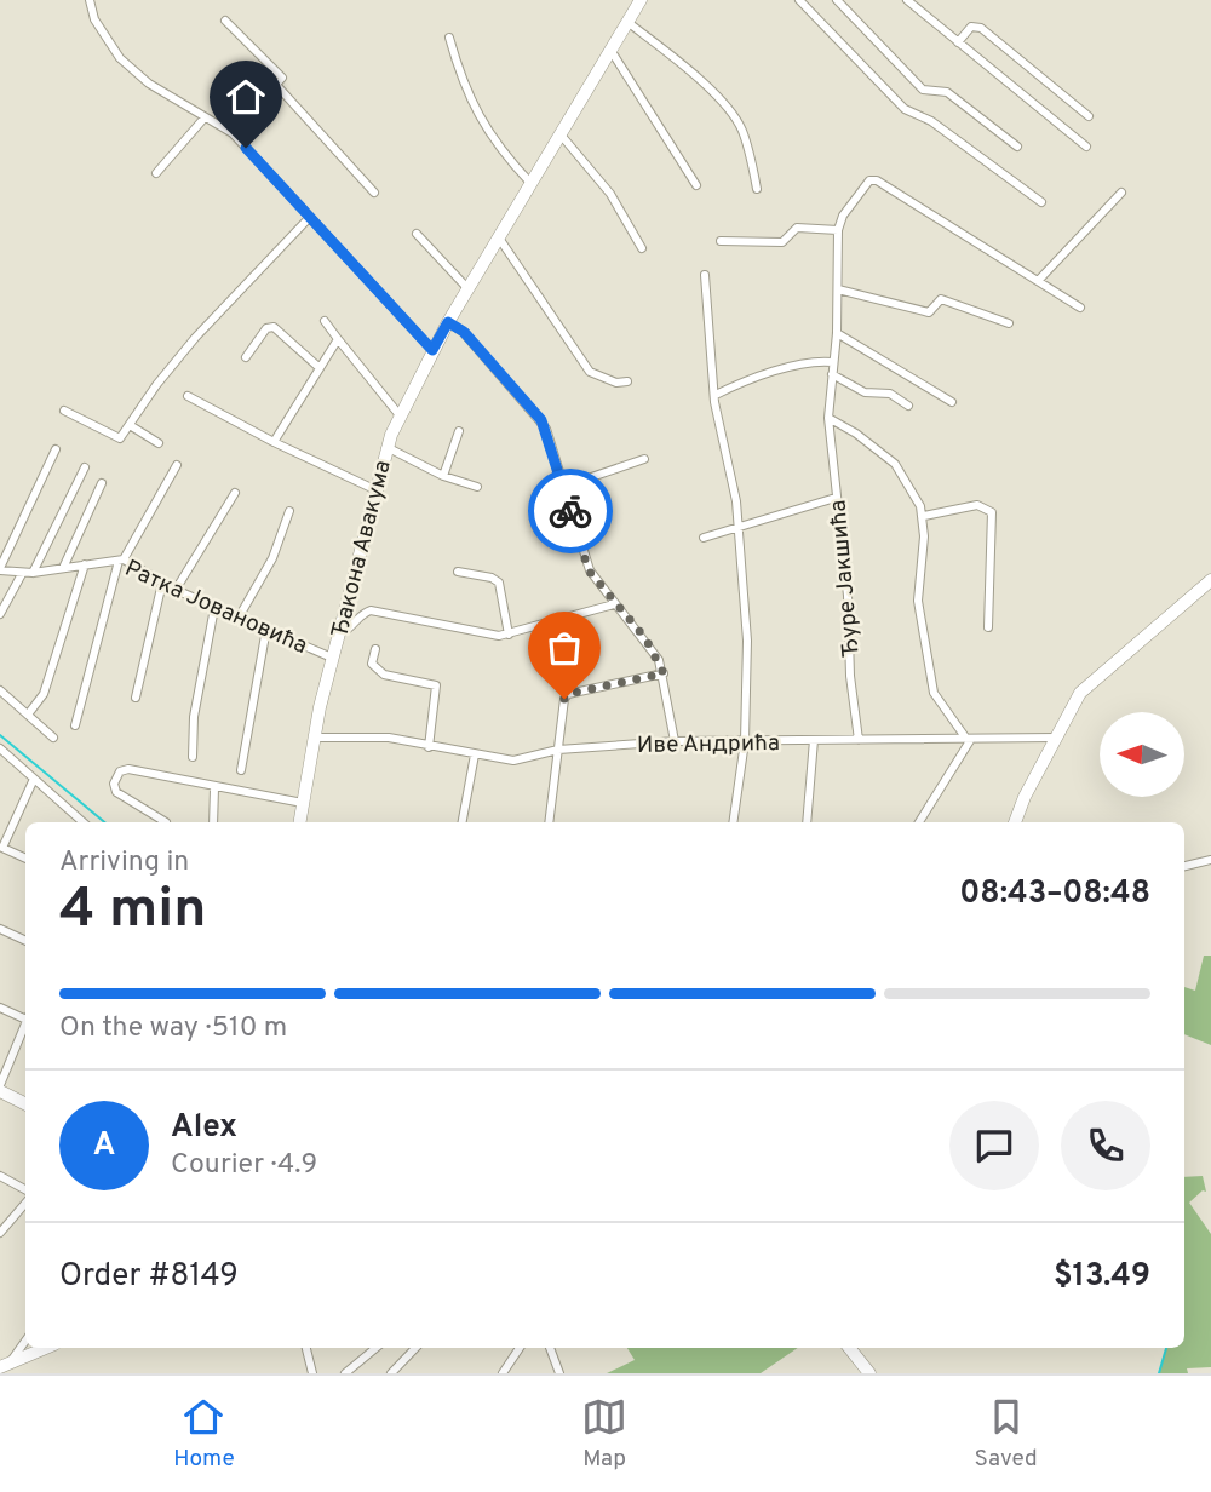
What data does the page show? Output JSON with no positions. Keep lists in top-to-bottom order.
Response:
{
  "streets": {
    "main road": ["Ђакона Авакума"],
    "street": ["Ђуре Јакшића", "Ратка Јовановића", "Иве Андрића"]
  },
  "crossings": [
    ["Ђакона Авакума", "Ратка Јовановића"],
    ["Ђакона Авакума", "Иве Андрића"],
    ["Ђуре Јакшића", "Иве Андрића"]
  ],
  "north": "left",
  "page": {
    "heading": ["4 min", "Arriving in", "08:43–08:48"],
    "panel": [
      "Alex",
      "Courier · 4.9",
      "Order #8149",
      "$13.49"
    ],
    "bar": "On the way · 510 m",
    "round": "A",
    "tabs": ["Home", "Map", "Saved"]
  }
}
